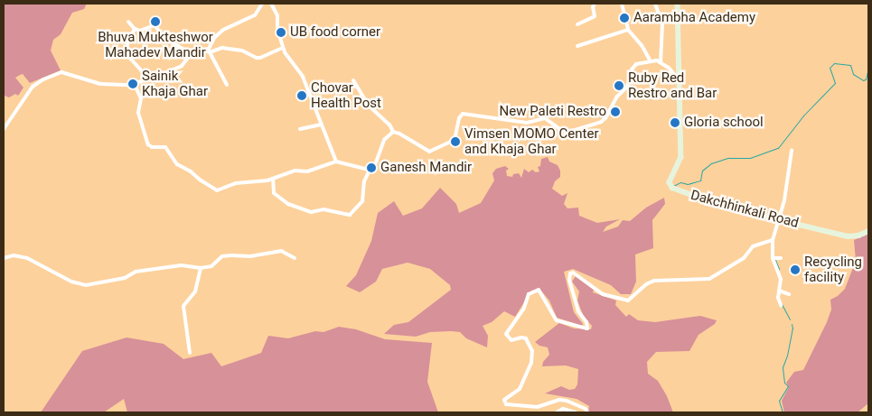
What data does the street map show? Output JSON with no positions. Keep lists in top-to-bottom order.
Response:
{
  "streets": {
    "main road": ["Dakchhinkali Road"]
  },
  "places": [
    "Aarambha Academy",
    "Bhuva Mukteshwor Mahadev Mandir",
    "UB food corner",
    "Sainik Khaja Ghar",
    "Ruby Red Restro and Bar",
    "Chovar Health Post",
    "New Paleti Restro",
    "Gloria school",
    "Vimsen MOMO Center and Khaja Ghar",
    "Ganesh Mandir",
    "Recycling facility"
  ]
}
